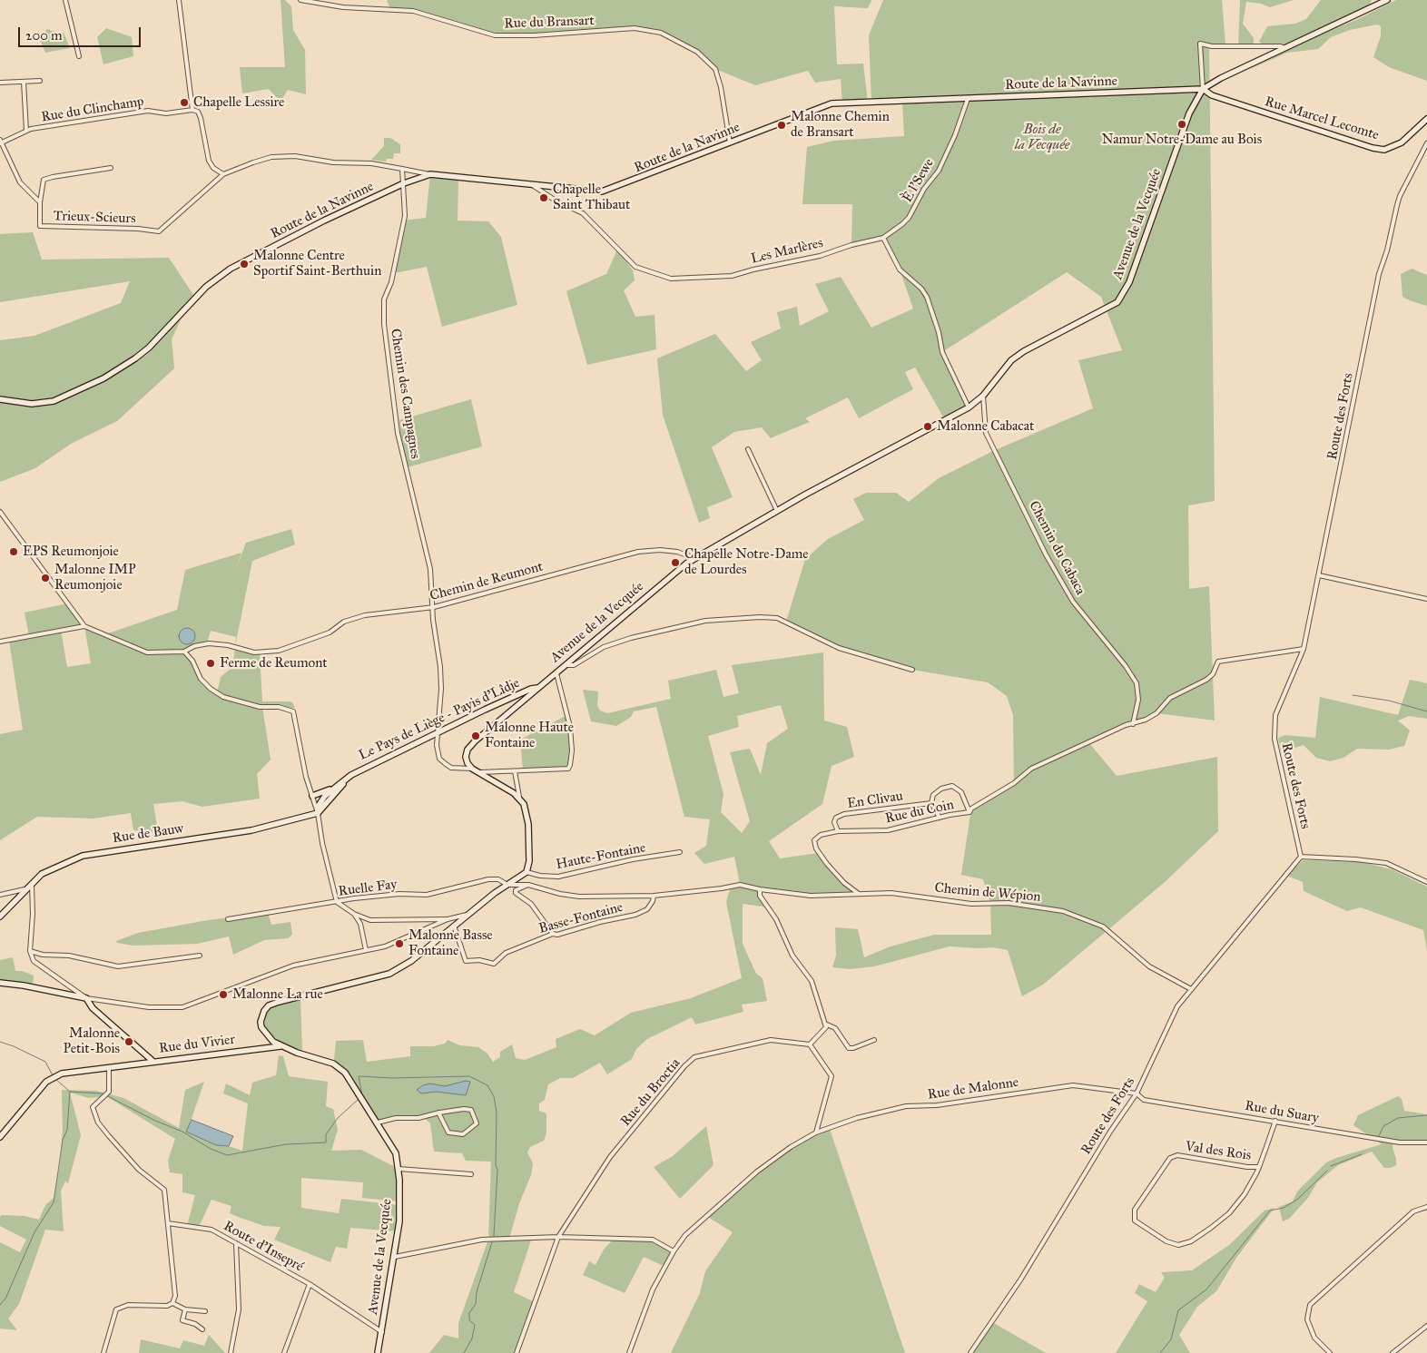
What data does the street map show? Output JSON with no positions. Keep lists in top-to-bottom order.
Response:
{
  "streets": {
    "street": [
      "Rue du Bransart",
      "Route de la Navinne",
      "Rue du Clinchamp",
      "Rue Marcel Lecomte",
      "È l'Sewe",
      "Trieux-Scieurs",
      "Avenue de la Vecquée",
      "Les Marlères",
      "Chemin des Campagnes",
      "Route des Forts",
      "Chemin du Cabaca",
      "Chemin de Reumont",
      "Le Pays de Liège - Payis d'Lîdje",
      "En Clivau",
      "Rue du Coin",
      "Rue de Bauw",
      "Haute-Fontaine",
      "Ruelle Fay",
      "Chemin de Wépion",
      "Basse-Fontaine",
      "Rue du Vivier",
      "Rue de Malonne",
      "Rue du Broctia",
      "Rue du Suary",
      "Val des Rois",
      "Route d'Insepré"
    ]
  },
  "crossings": [
    ["Rue du Bransart", "Route de la Navinne"],
    ["Route de la Navinne", "Rue Marcel Lecomte"],
    ["Route de la Navinne", "È l'Sewe"],
    ["Route de la Navinne", "Avenue de la Vecquée"],
    ["Route de la Navinne", "Les Marlères"],
    ["Route de la Navinne", "Chemin des Campagnes"],
    ["Rue du Clinchamp", "Trieux-Scieurs"],
    ["Rue Marcel Lecomte", "Avenue de la Vecquée"],
    ["È l'Sewe", "Les Marlères"],
    ["Avenue de la Vecquée", "Chemin des Campagnes"],
    ["Avenue de la Vecquée", "Chemin du Cabaca"],
    ["Avenue de la Vecquée", "Chemin de Reumont"],
    ["Avenue de la Vecquée", "Le Pays de Liège - Payis d'Lîdje"],
    ["Avenue de la Vecquée", "Haute-Fontaine"],
    ["Avenue de la Vecquée", "Ruelle Fay"],
    ["Avenue de la Vecquée", "Basse-Fontaine"],
    ["Avenue de la Vecquée", "Rue du Vivier"],
    ["Avenue de la Vecquée", "Route d'Insepré"],
    ["Chemin des Campagnes", "Chemin de Reumont"],
    ["Chemin des Campagnes", "Le Pays de Liège - Payis d'Lîdje"],
    ["Route des Forts", "Rue du Coin"],
    ["Route des Forts", "Chemin de Wépion"],
    ["Route des Forts", "Rue de Malonne"],
    ["Route des Forts", "Rue du Suary"],
    ["Chemin du Cabaca", "Rue du Coin"],
    ["Le Pays de Liège - Payis d'Lîdje", "Rue de Bauw"],
    ["En Clivau", "Rue du Coin"],
    ["Rue du Coin", "Chemin de Wépion"],
    ["Rue de Malonne", "Rue du Suary"],
    ["Rue du Suary", "Val des Rois"]
  ],
  "parks": ["Bois de la Vecquée"],
  "places": [
    "Chapelle Lessire",
    "Namur Notre-Dame au Bois",
    "Malonne Chemin de Bransart",
    "Chapelle Saint Thibaut",
    "Malonne Centre Sportif Saint-Berthuin",
    "Malonne Cabacat",
    "EPS Reumonjoie",
    "Chapelle Notre-Dame de Lourdes",
    "Malonne IMP Reumonjoie",
    "Ferme de Reumont",
    "Malonne Haute Fontaine",
    "Malonne Basse Fontaine",
    "Malonne La rue",
    "Malonne Petit-Bois"
  ],
  "scale_bar": "200 m"
}
